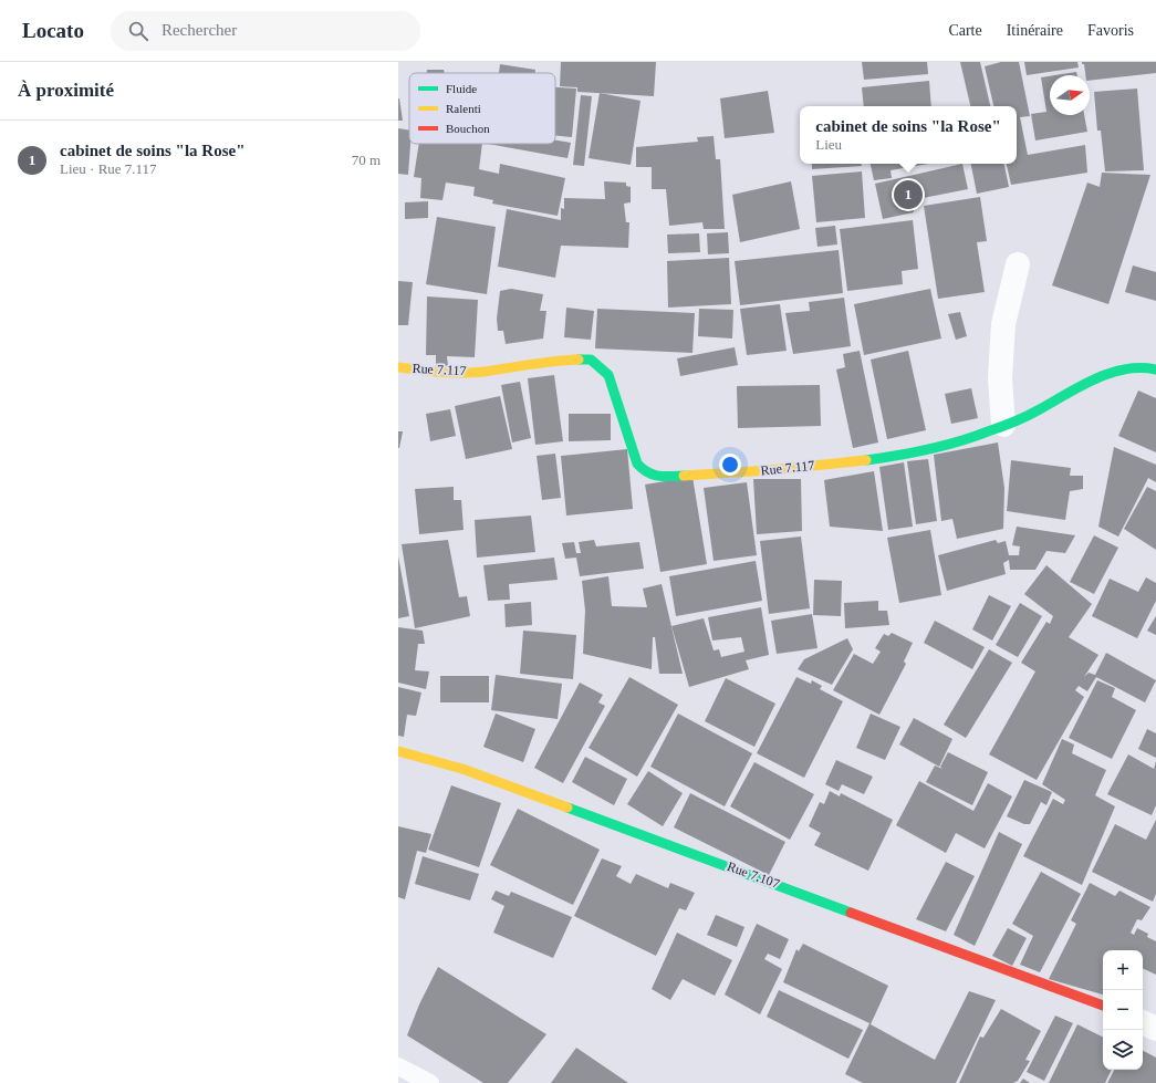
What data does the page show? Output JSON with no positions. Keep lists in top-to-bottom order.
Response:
{
  "streets": {
    "street": ["Rue 7.117", "Rue 7.107"]
  },
  "legend": ["Fluide", "Ralenti", "Bouchon"],
  "north": "right",
  "page": {
    "header": "Locato",
    "search": "Rechercher",
    "nav": ["Carte", "Itinéraire", "Favoris"],
    "heading": "À proximité",
    "popup": ["cabinet de soins \"la Rose\"", "Lieu"],
    "list": [
      {
        "mark": "1",
        "name": "cabinet de soins \"la Rose\"",
        "note": "Lieu · Rue 7.117",
        "value": "70 m"
      }
    ],
    "pins": "1",
    "map_buttons": ["+", "−"]
  }
}
